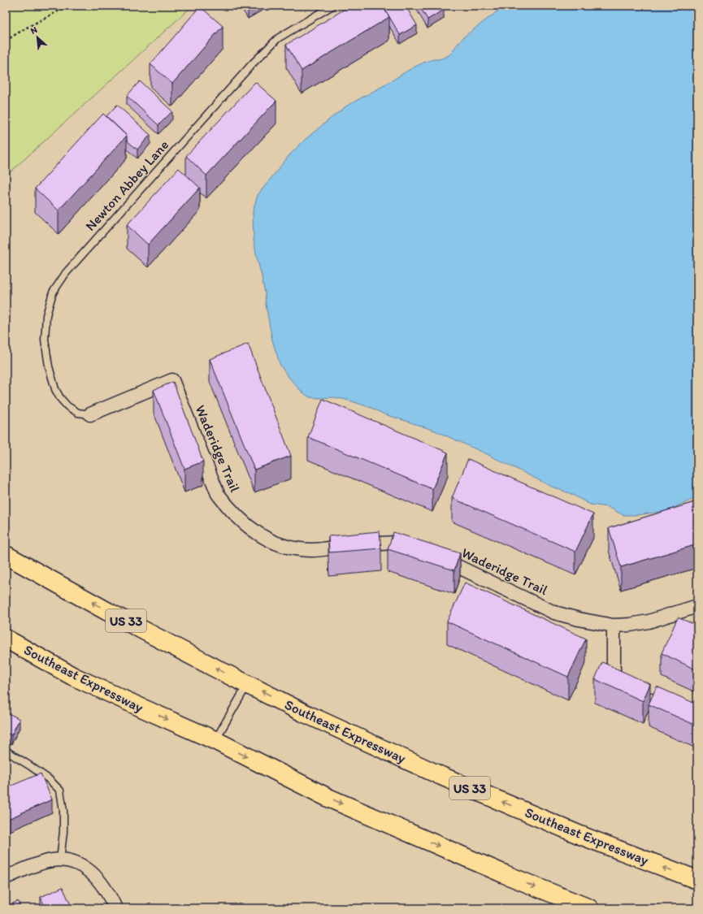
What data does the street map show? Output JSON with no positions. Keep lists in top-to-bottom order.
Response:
{
  "streets": {
    "highway": ["US 33", "Southeast Expressway"],
    "street": ["Waderidge Trail"],
    "lane": ["Newton Abbey Lane"]
  },
  "crossings": [
    ["Newton Abbey Lane", "Waderidge Trail"]
  ],
  "north": "top left"
}
